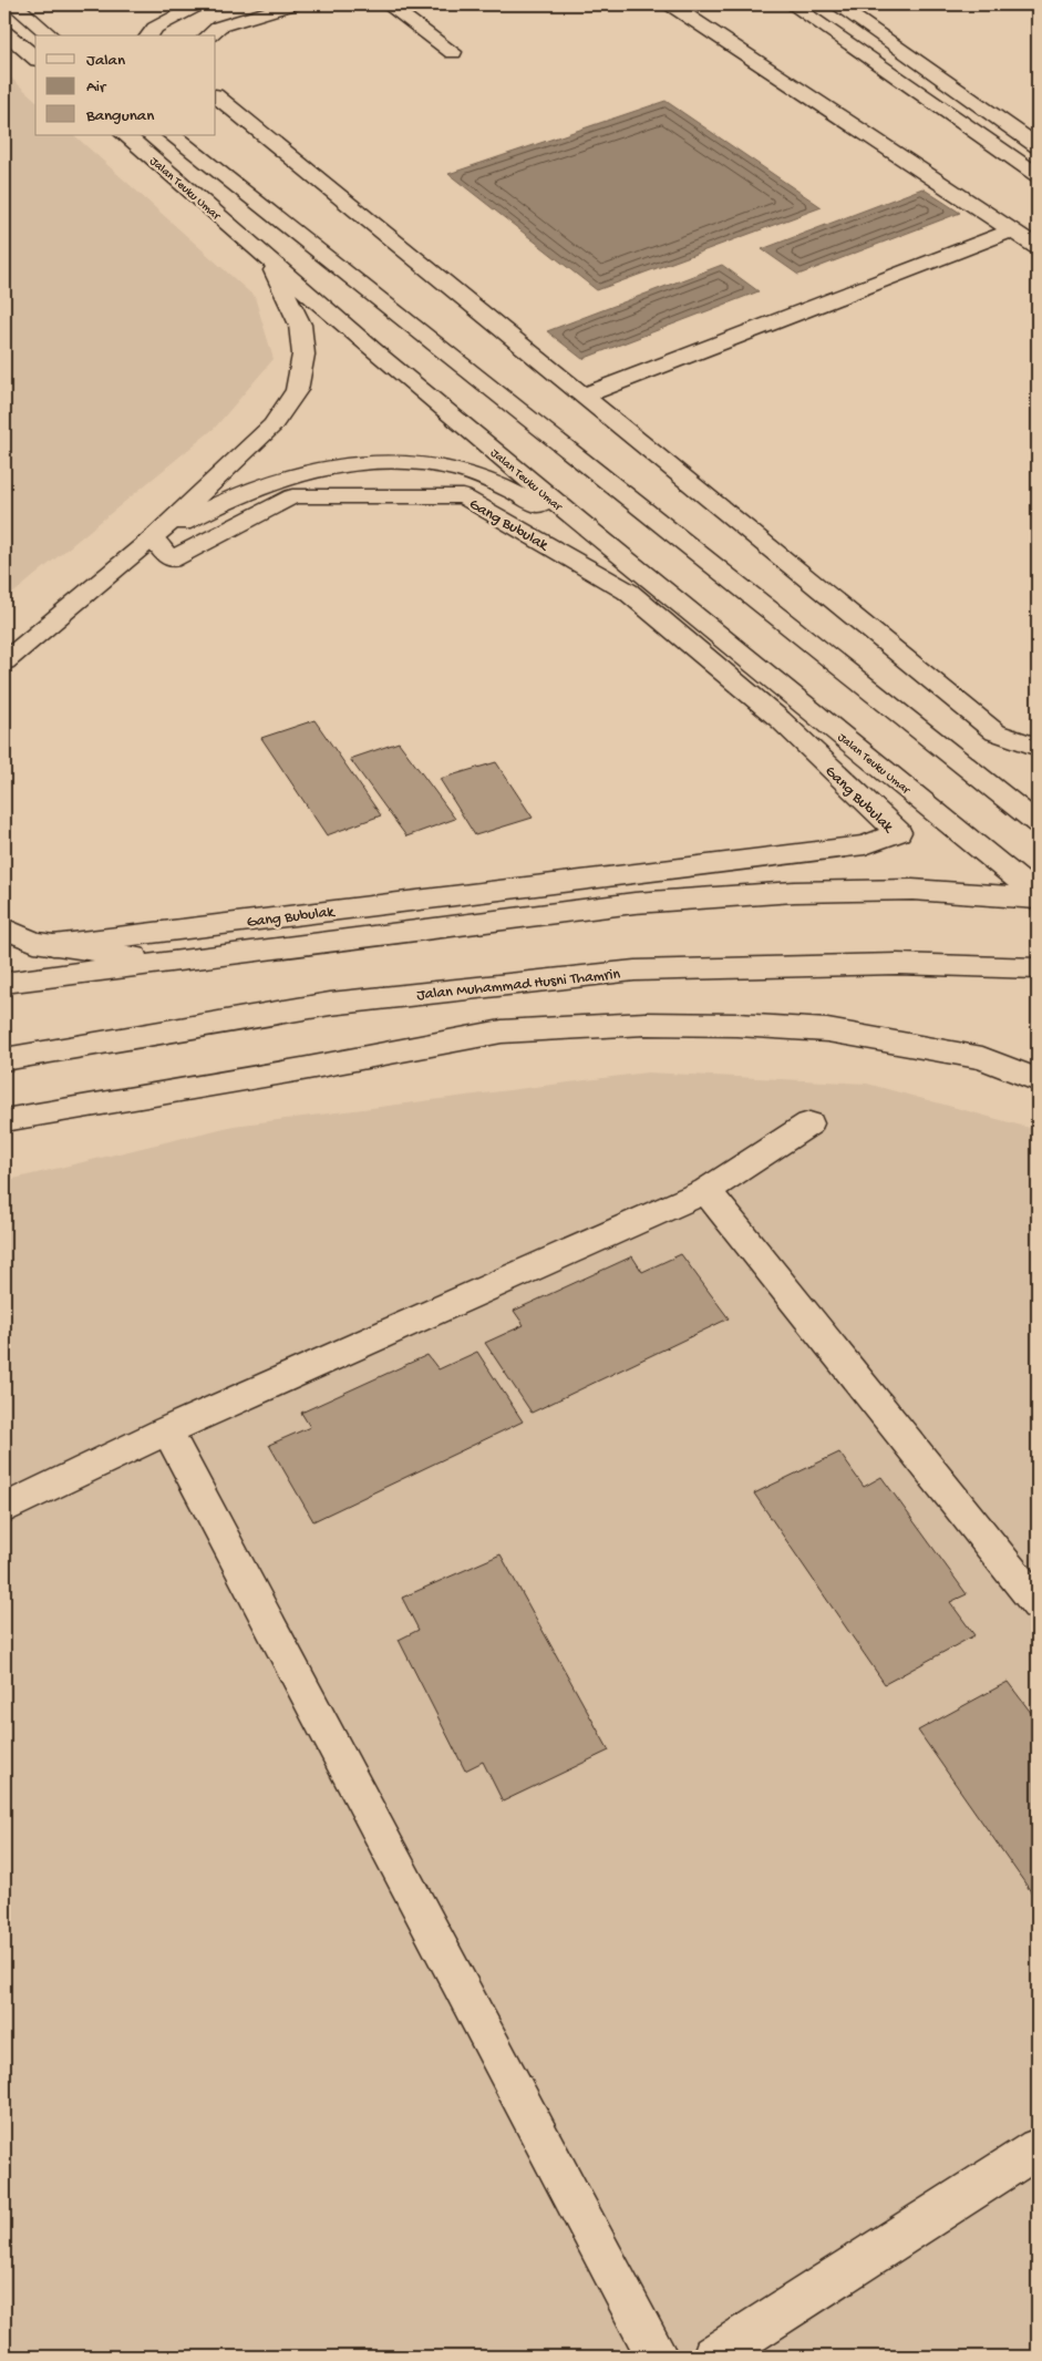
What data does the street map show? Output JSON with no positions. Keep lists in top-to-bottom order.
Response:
{
  "streets": {
    "main road": ["Jalan Teuku Umar", "Gang Bubulak", "Jalan Muhammad Husni Thamrin"]
  },
  "legend": ["Jalan", "Air", "Bangunan"]
}
